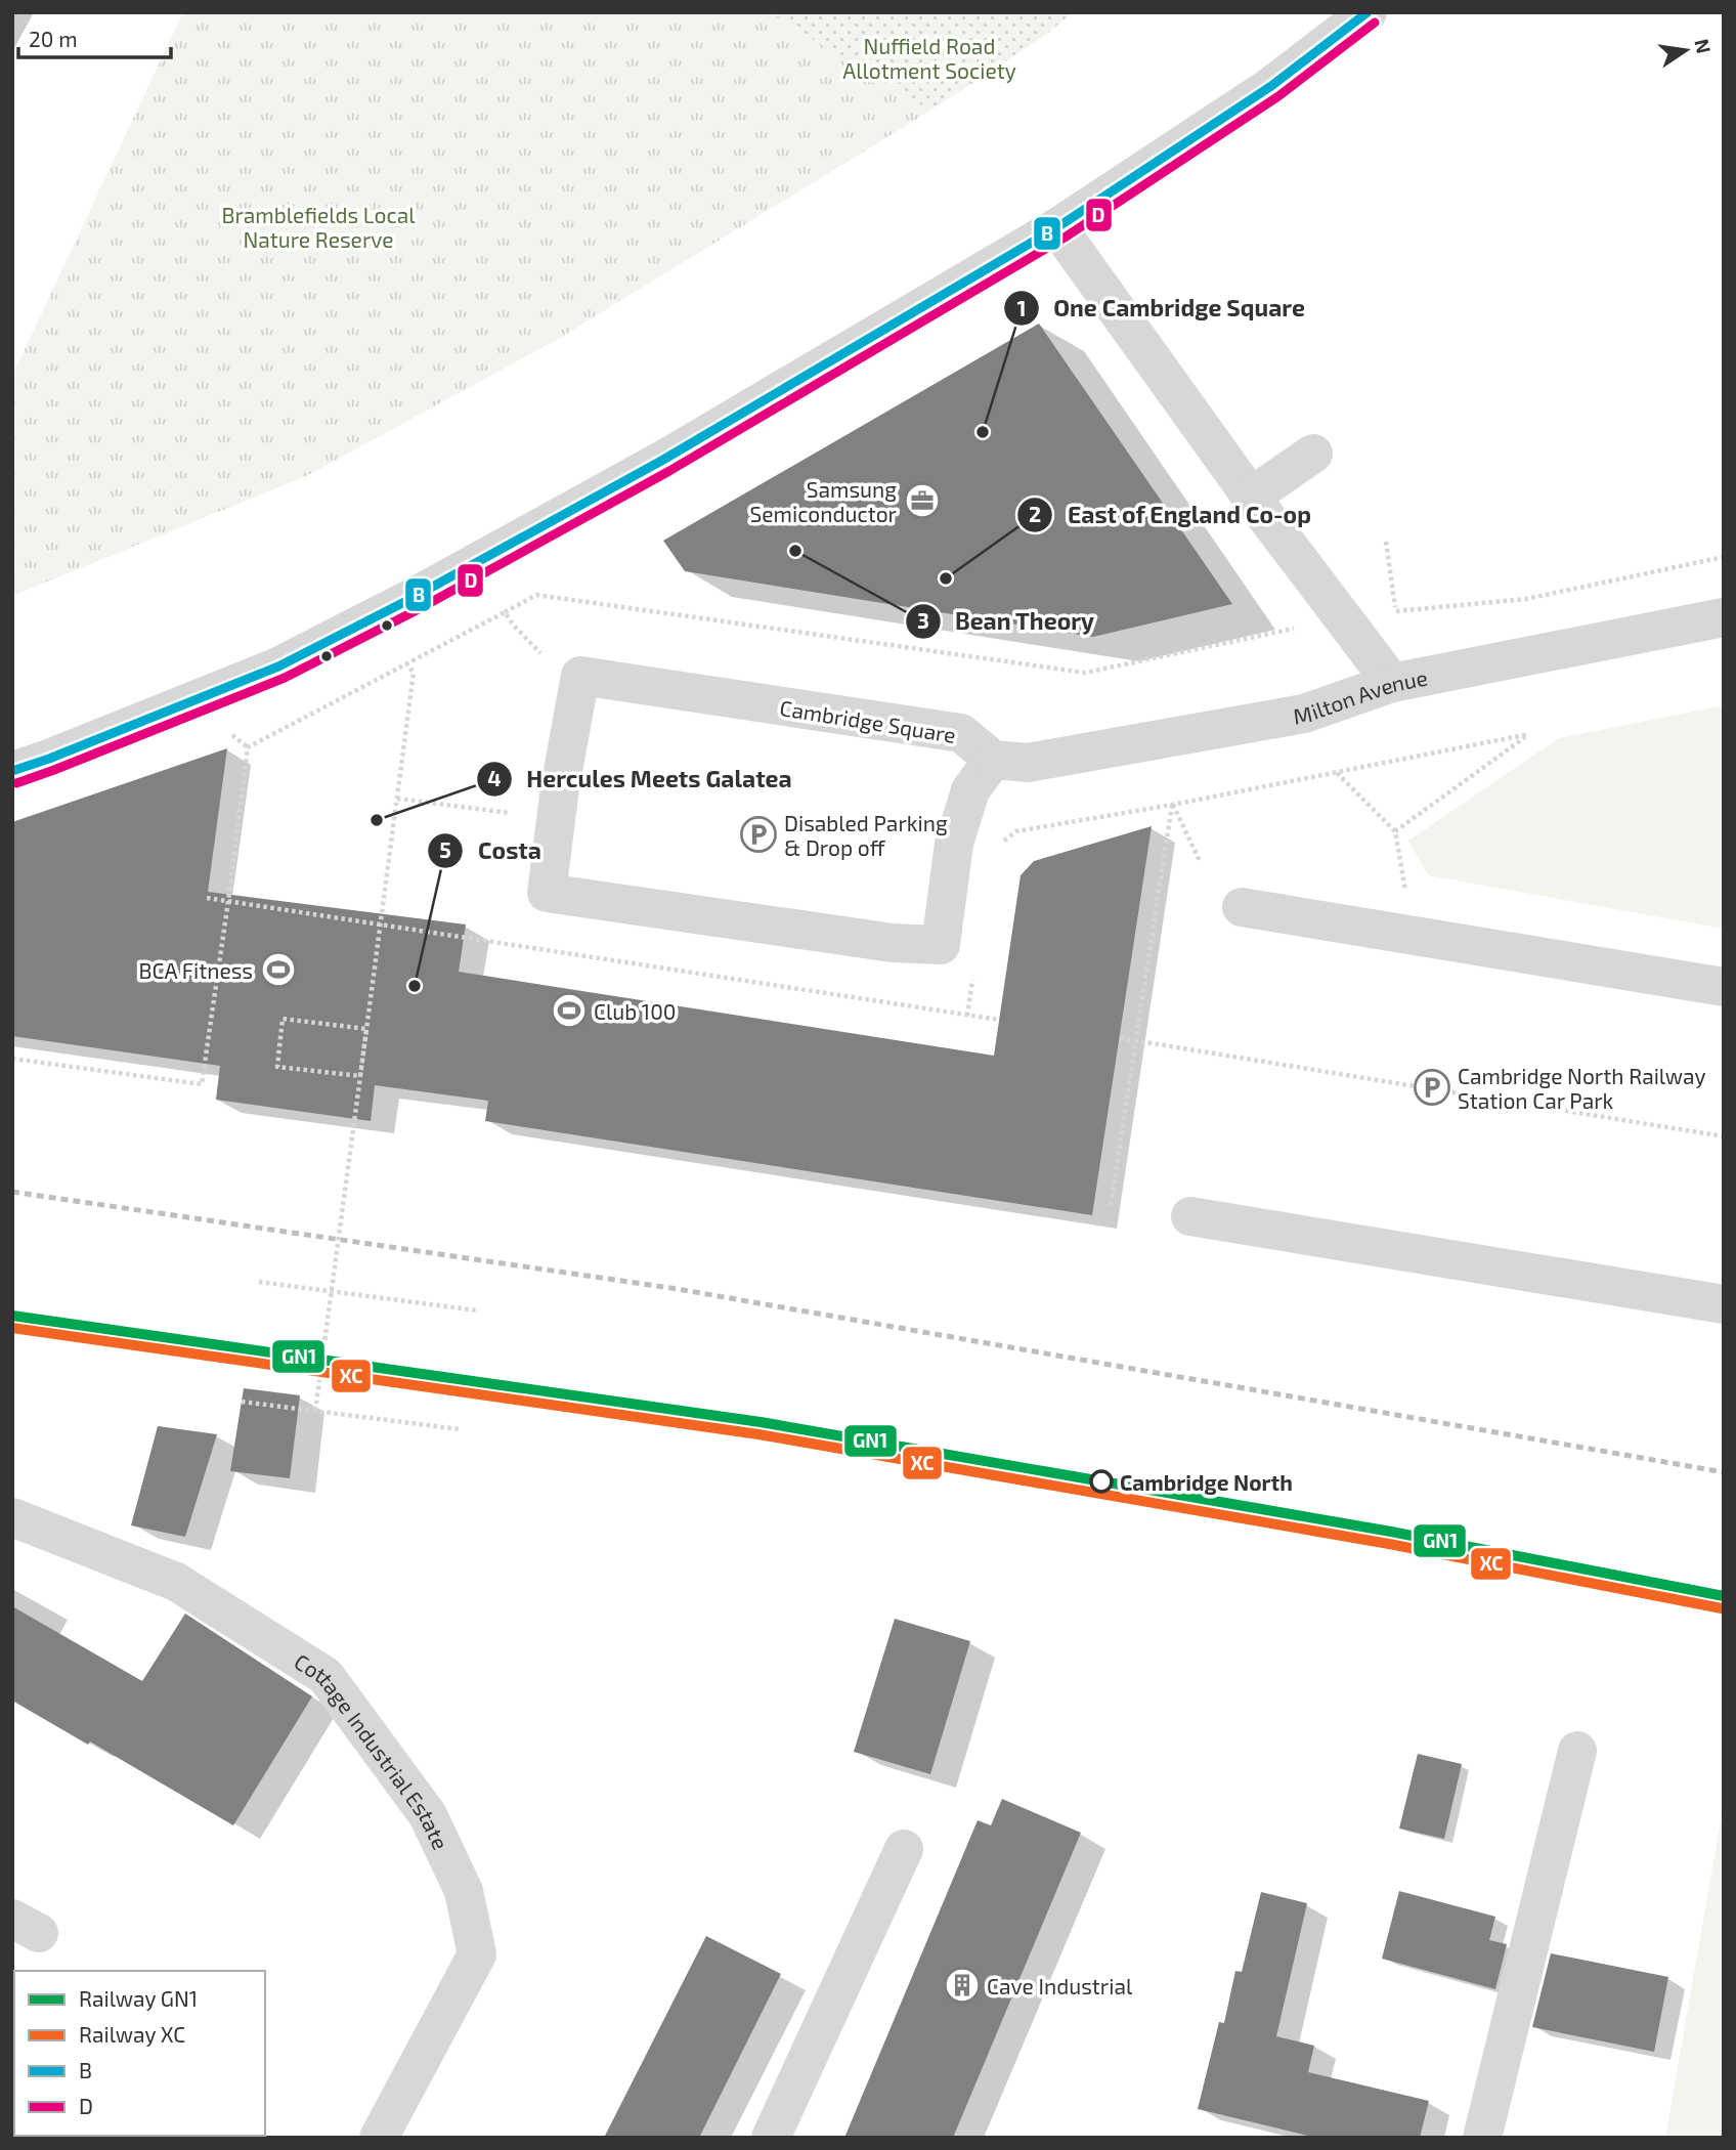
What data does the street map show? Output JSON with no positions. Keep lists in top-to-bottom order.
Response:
{
  "streets": {
    "street": ["Milton Avenue", "Cambridge Square", "Cottage Industrial Estate"]
  },
  "crossings": [
    ["Milton Avenue", "Cambridge Square"]
  ],
  "parks": ["Nuffield Road Allotment Society", "Bramblefields Local Nature Reserve"],
  "places": {
    "other": [
      "One Cambridge Square",
      "Bean Theory",
      "East of England Co-op",
      "Hercules Meets Galatea",
      "Costa",
      "Cambridge North"
    ],
    "office": ["Samsung Semiconductor"],
    "parking": ["Disabled Parking & Drop off", "Cambridge North Railway Station Car Park"],
    "sports": ["BCA Fitness", "Club 100"],
    "building": ["Cave Industrial"]
  },
  "lines": [
    "transit line B",
    "transit line D",
    "rail line GN1",
    "rail line XC"
  ],
  "legend": [
    "Railway GN1",
    "Railway XC",
    "B",
    "D"
  ],
  "scale_bar": "20 m",
  "north": "right"
}
